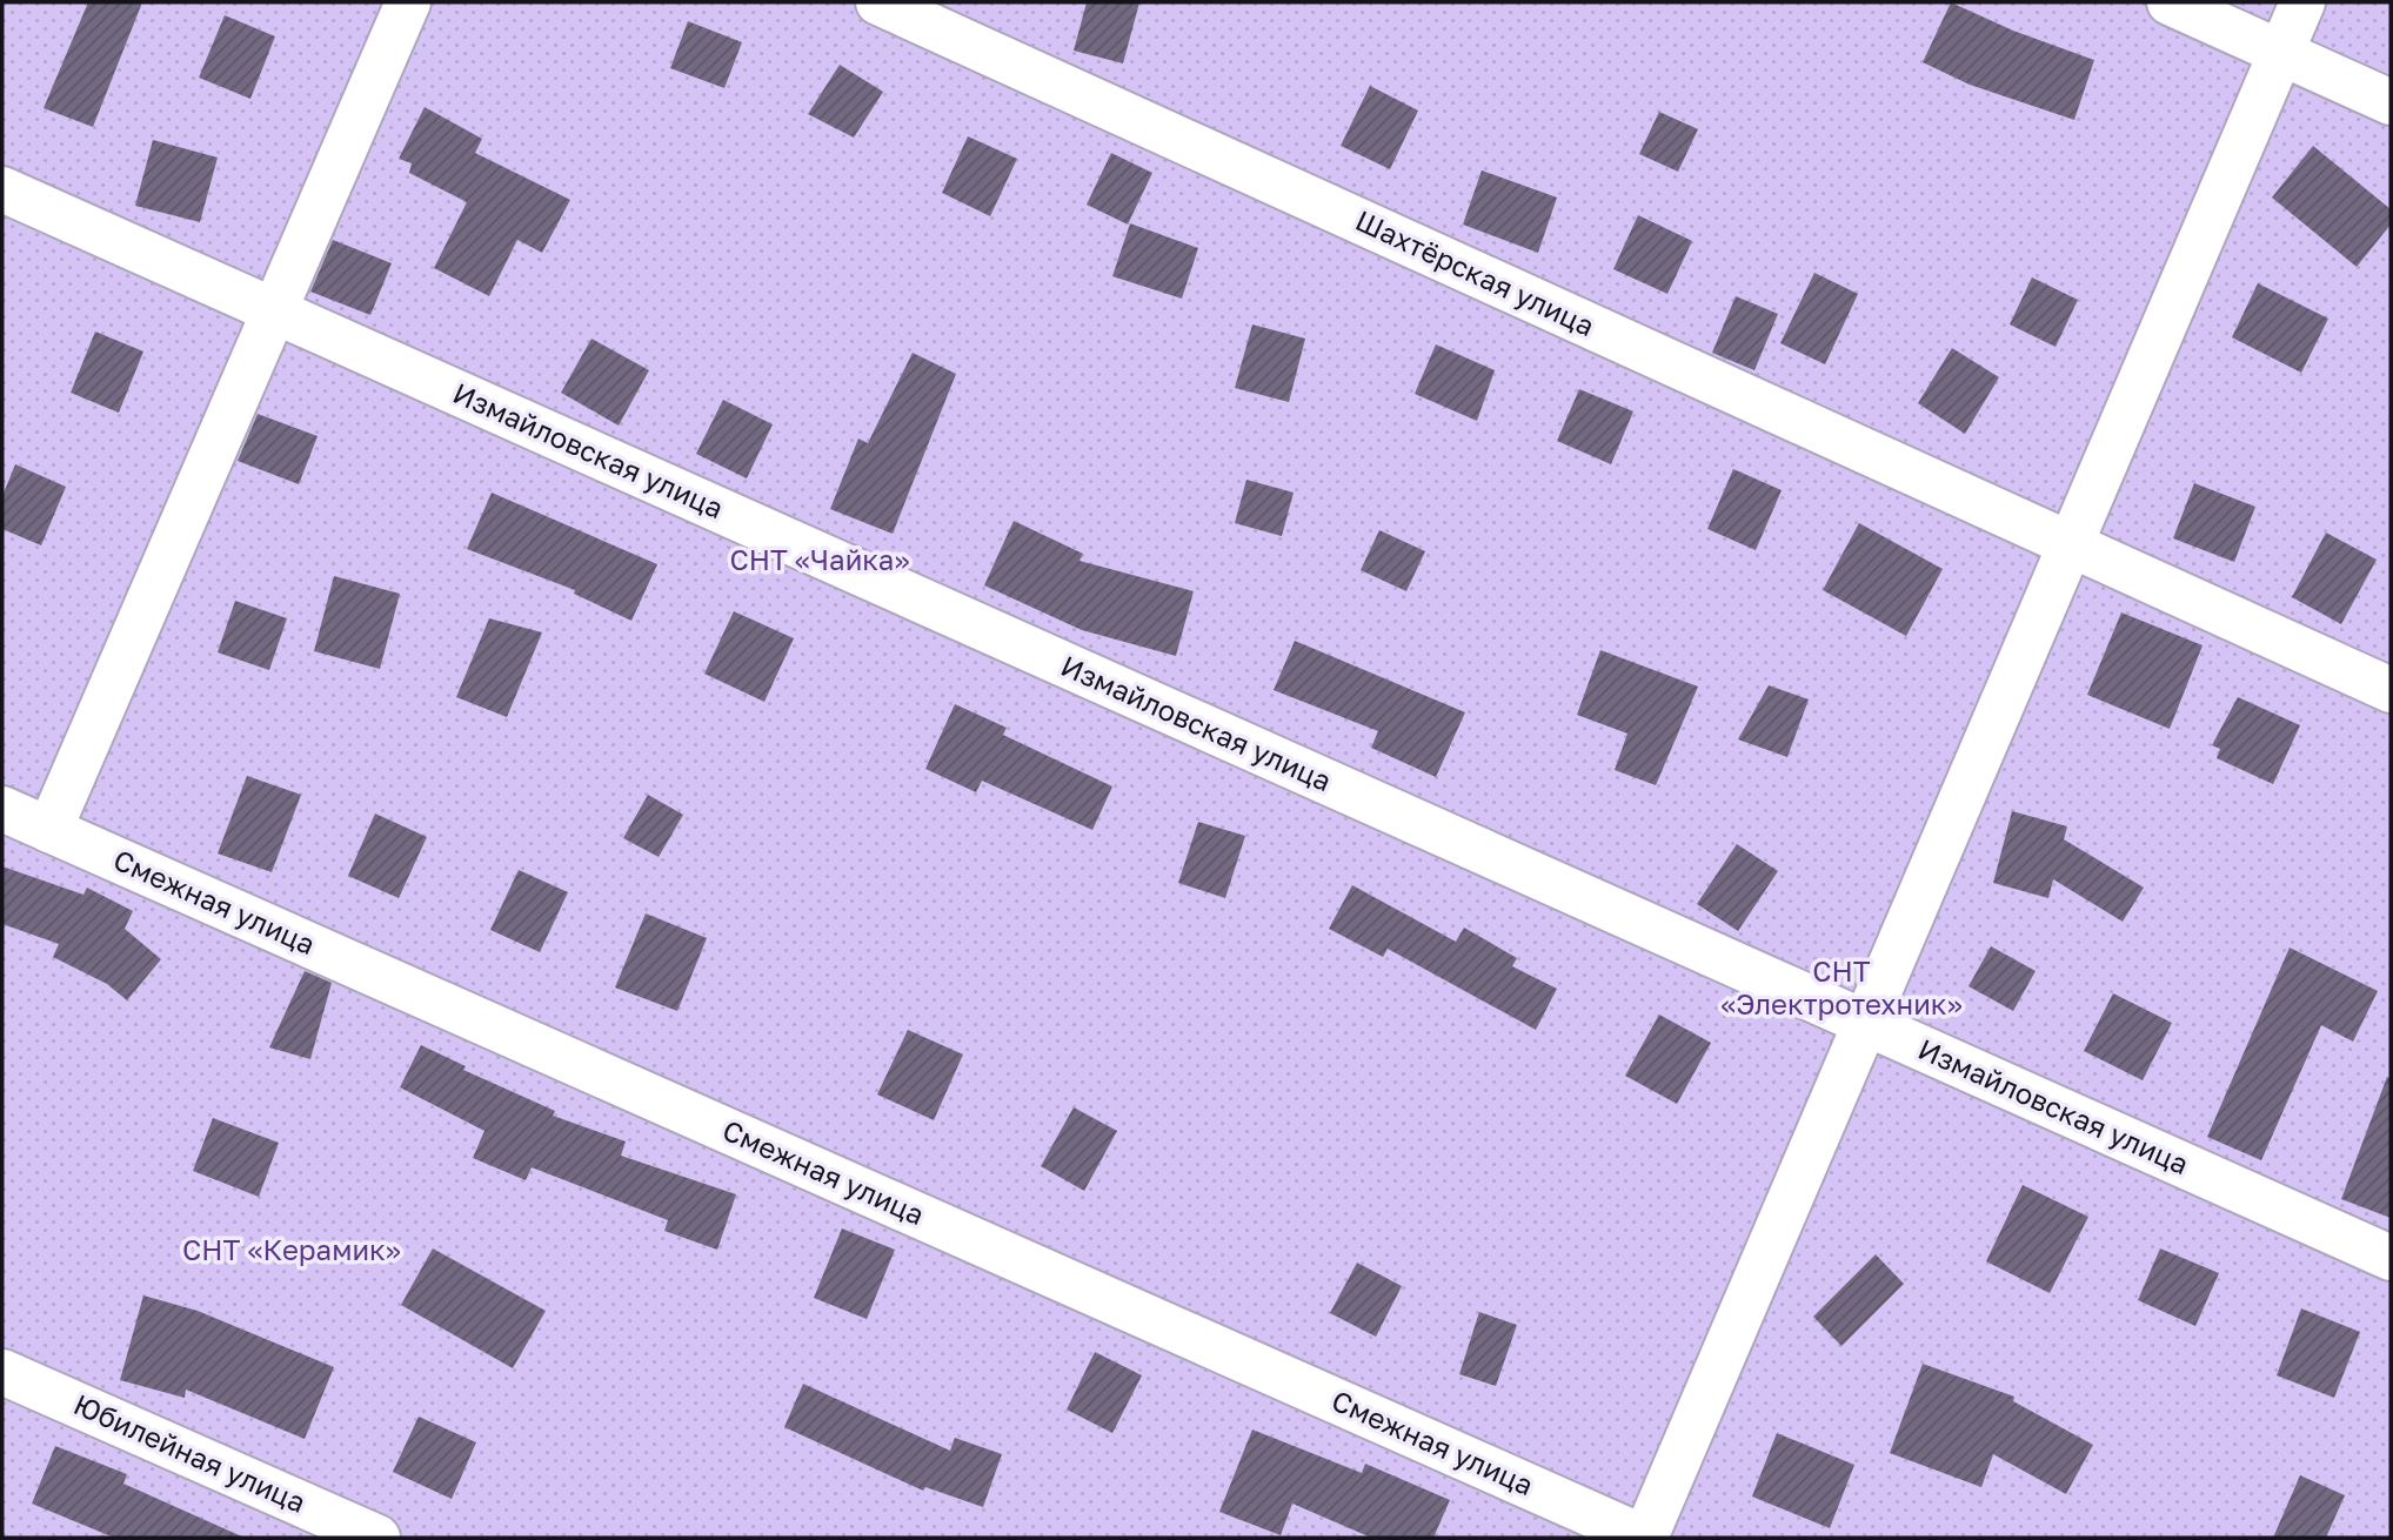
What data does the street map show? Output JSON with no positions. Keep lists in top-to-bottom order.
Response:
{
  "streets": {
    "street": [
      "Шахтёрская улица",
      "Измайловская улица",
      "Смежная улица",
      "Юбилейная улица"
    ]
  },
  "parks": ["СНТ «Чайка»", "СНТ «Электротехник»", "СНТ «Керамик»"]
}
